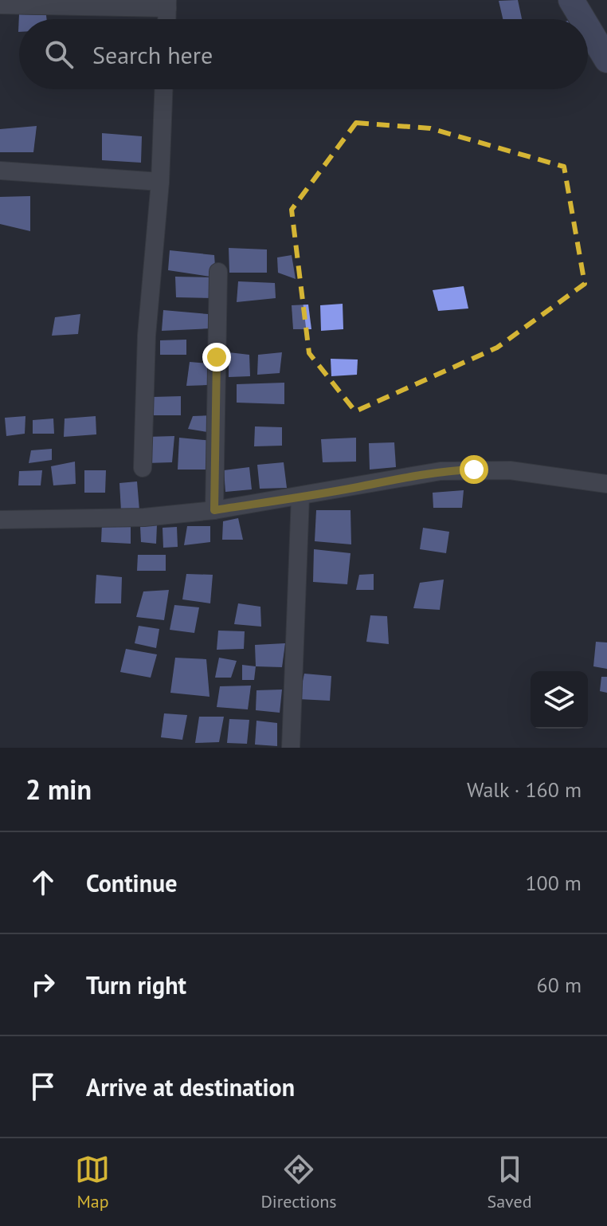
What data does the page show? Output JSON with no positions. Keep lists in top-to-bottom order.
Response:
{
  "page": {
    "search": "Search here",
    "heading": ["2 min", "Walk · 160 m"],
    "list": [
      ["Continue", "100 m"],
      ["Turn right", "60 m"],
      "Arrive at destination"
    ],
    "nav": ["Map", "Directions", "Saved"]
  }
}
